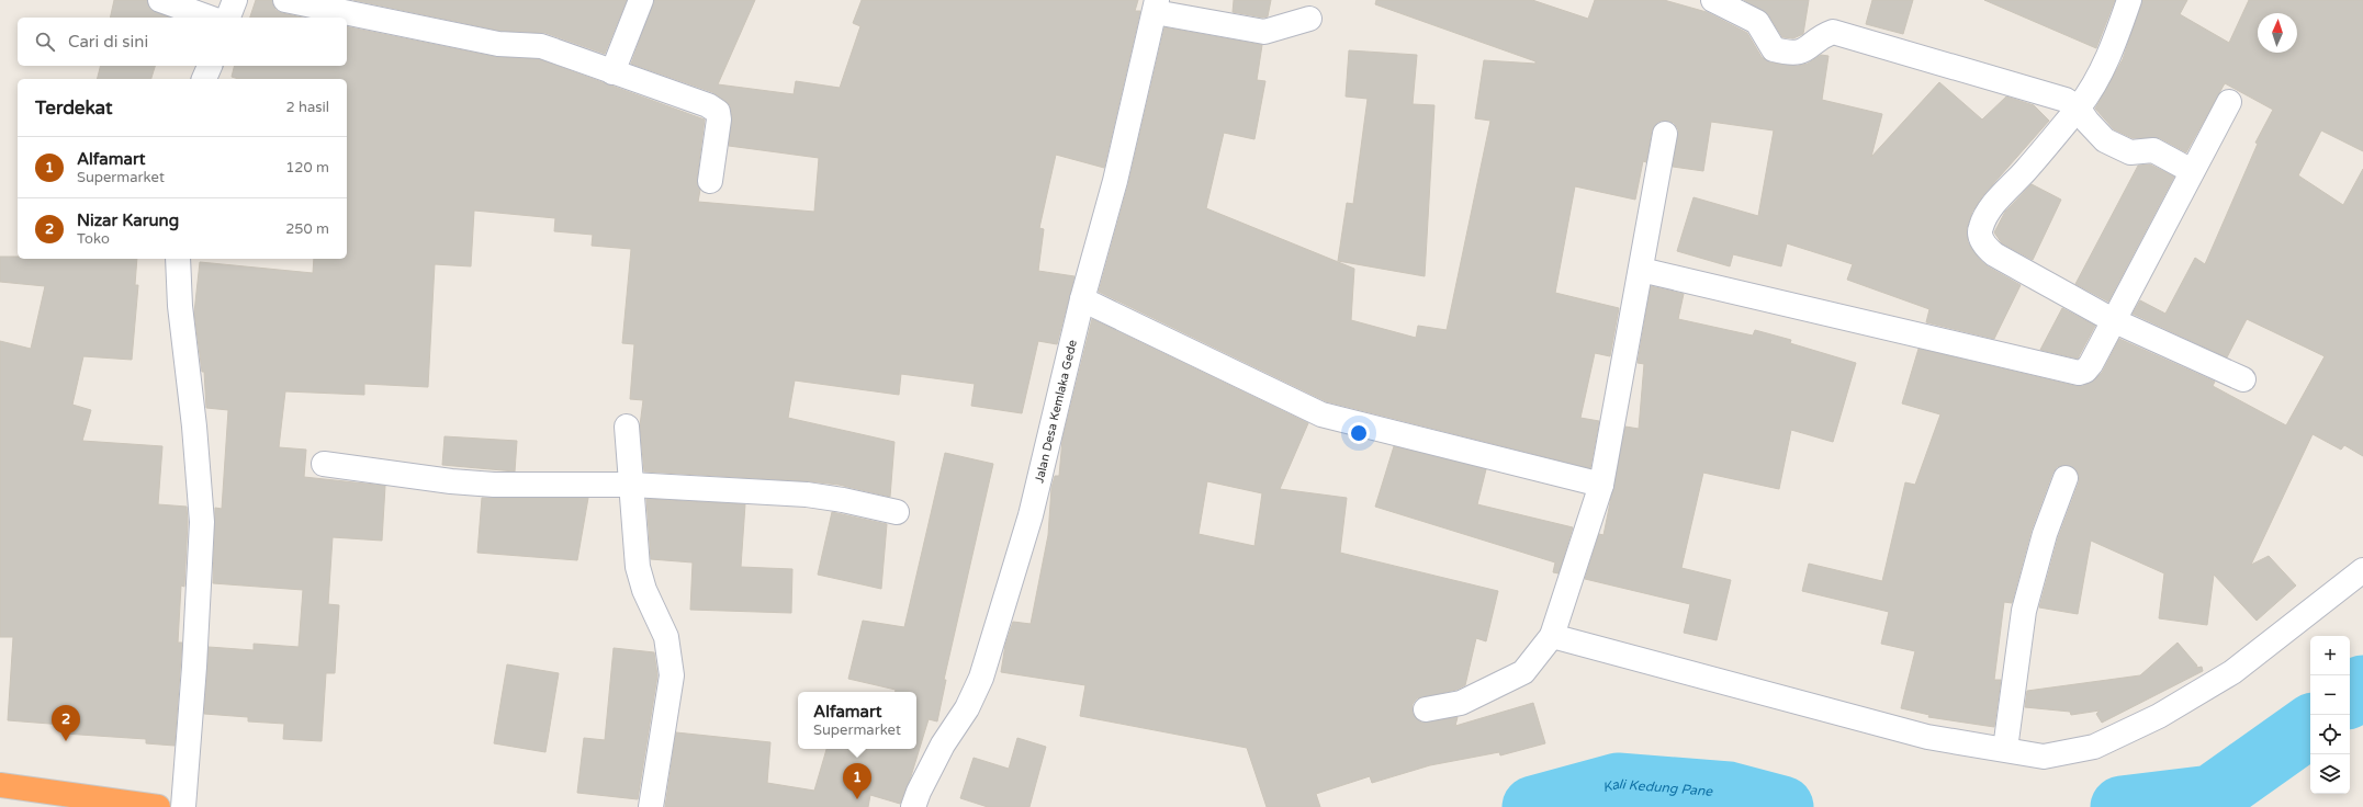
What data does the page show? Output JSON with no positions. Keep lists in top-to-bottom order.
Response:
{
  "streets": {
    "street": ["Jalan Desa Kemlaka Gede"]
  },
  "water": ["Kali Kedung Pane"],
  "north": "top",
  "page": {
    "search": "Cari di sini",
    "heading": ["Terdekat", "2 hasil"],
    "list": [
      {
        "mark": "1",
        "name": "Alfamart",
        "note": "Supermarket",
        "value": "120 m"
      },
      {
        "mark": "2",
        "name": "Nizar Karung",
        "note": "Toko",
        "value": "250 m"
      }
    ],
    "map_buttons": ["+", "−"],
    "popup": ["Alfamart", "Supermarket"],
    "pins": ["2", "1"]
  }
}
